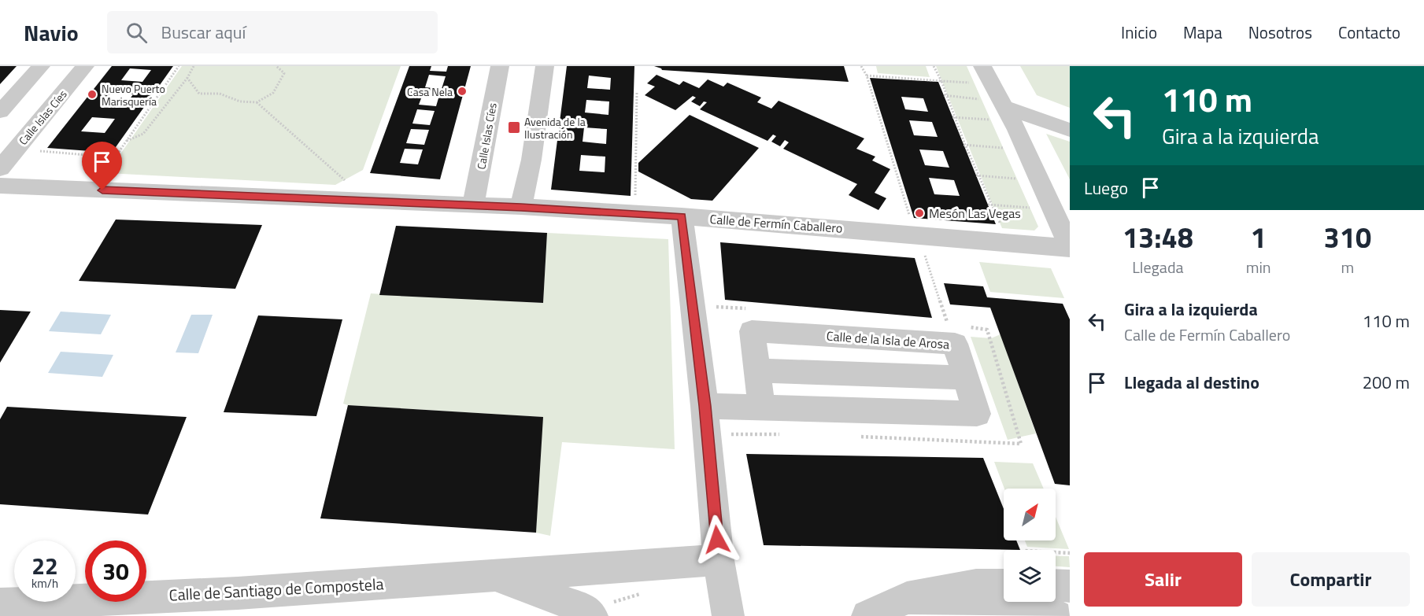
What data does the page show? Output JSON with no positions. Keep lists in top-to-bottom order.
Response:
{
  "streets": {
    "street": [
      "Calle Islas Cíes",
      "Calle de Fermín Caballero",
      "Calle de la Isla de Arosa",
      "Calle de Santiago de Compostela"
    ]
  },
  "crossings": [
    ["Calle Islas Cíes", "Calle de Fermín Caballero"]
  ],
  "places": {
    "other": ["Casa Nela", "Nuevo Puerto Marisquería", "Mesón Las Vegas"],
    "transit": ["Avenida de la Ilustración"]
  },
  "north": "top right",
  "page": {
    "header": "Navio",
    "search": "Buscar aquí",
    "nav": [
      "Inicio",
      "Mapa",
      "Nosotros",
      "Contacto"
    ],
    "turn": ["110 m", "Gira a la izquierda"],
    "then": "Luego",
    "eta": [
      "13:48",
      "Llegada",
      "1",
      "min",
      "310",
      "m"
    ],
    "list": [
      {
        "name": "Gira a la izquierda",
        "note": "Calle de Fermín Caballero",
        "value": "110 m"
      },
      {
        "name": "Llegada al destino",
        "value": "200 m"
      }
    ],
    "speed": "22 km/h",
    "limit": "30",
    "buttons": ["Salir", "Compartir"]
  }
}
